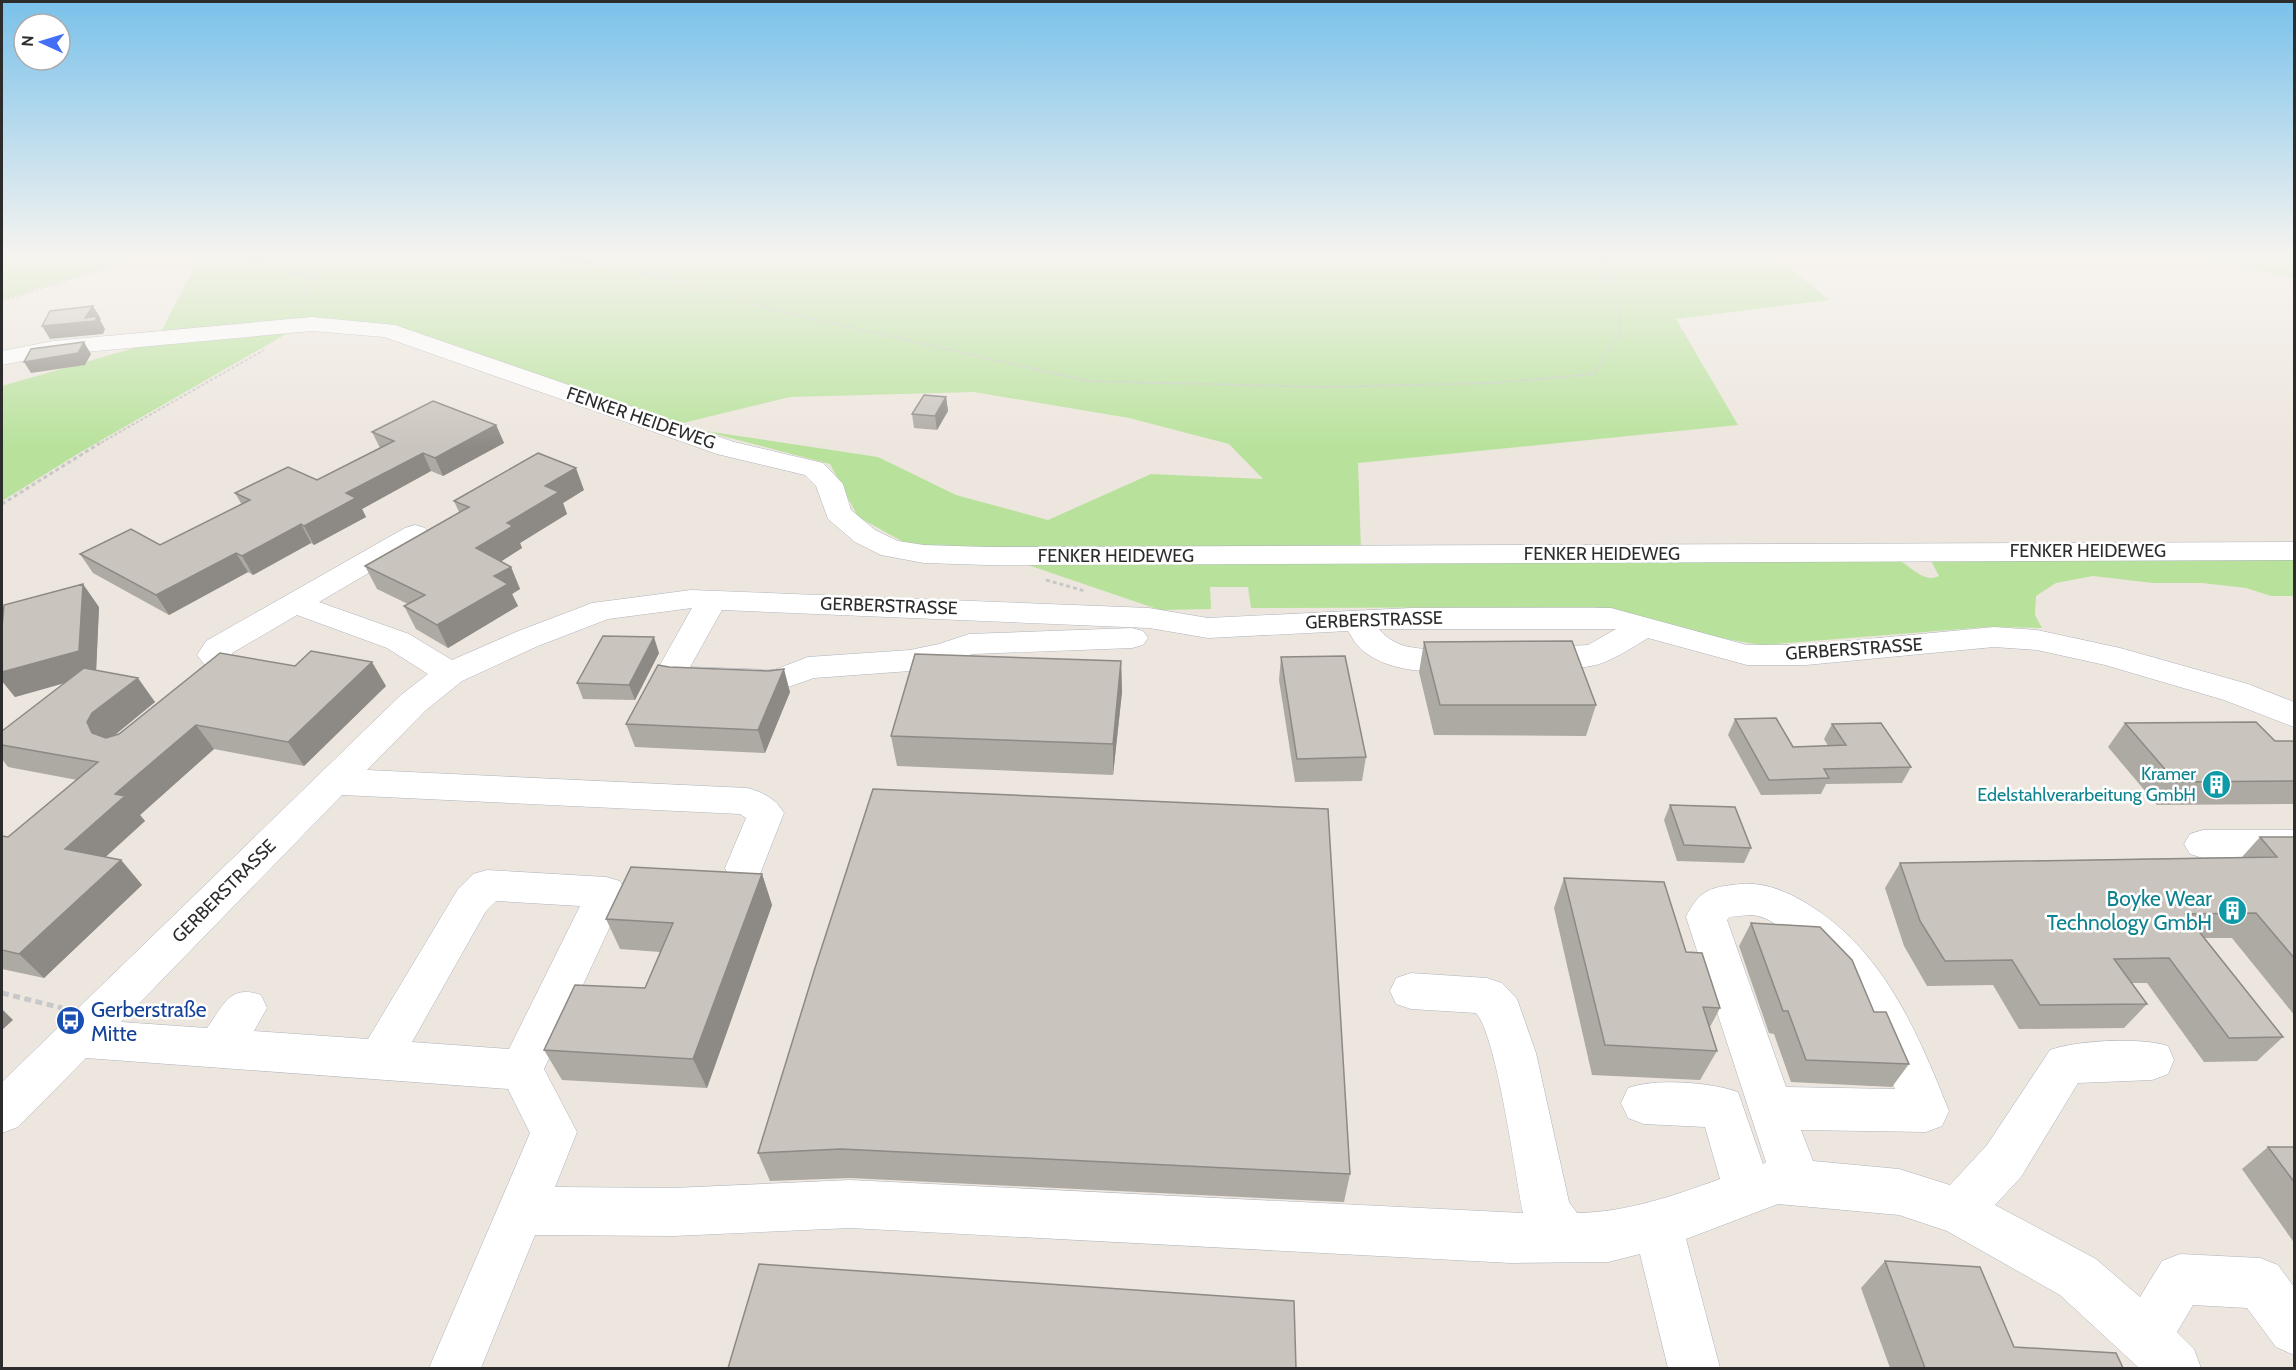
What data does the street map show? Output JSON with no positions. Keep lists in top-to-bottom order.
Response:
{
  "streets": {
    "street": ["FENKER HEIDEWEG", "GERBERSTRASSE"]
  },
  "places": {
    "building": ["Kramer Edelstahlverarbeitung GmbH", "Boyke Wear Technology GmbH"],
    "bus stop": ["Gerberstraße Mitte"]
  },
  "north": "left"
}
